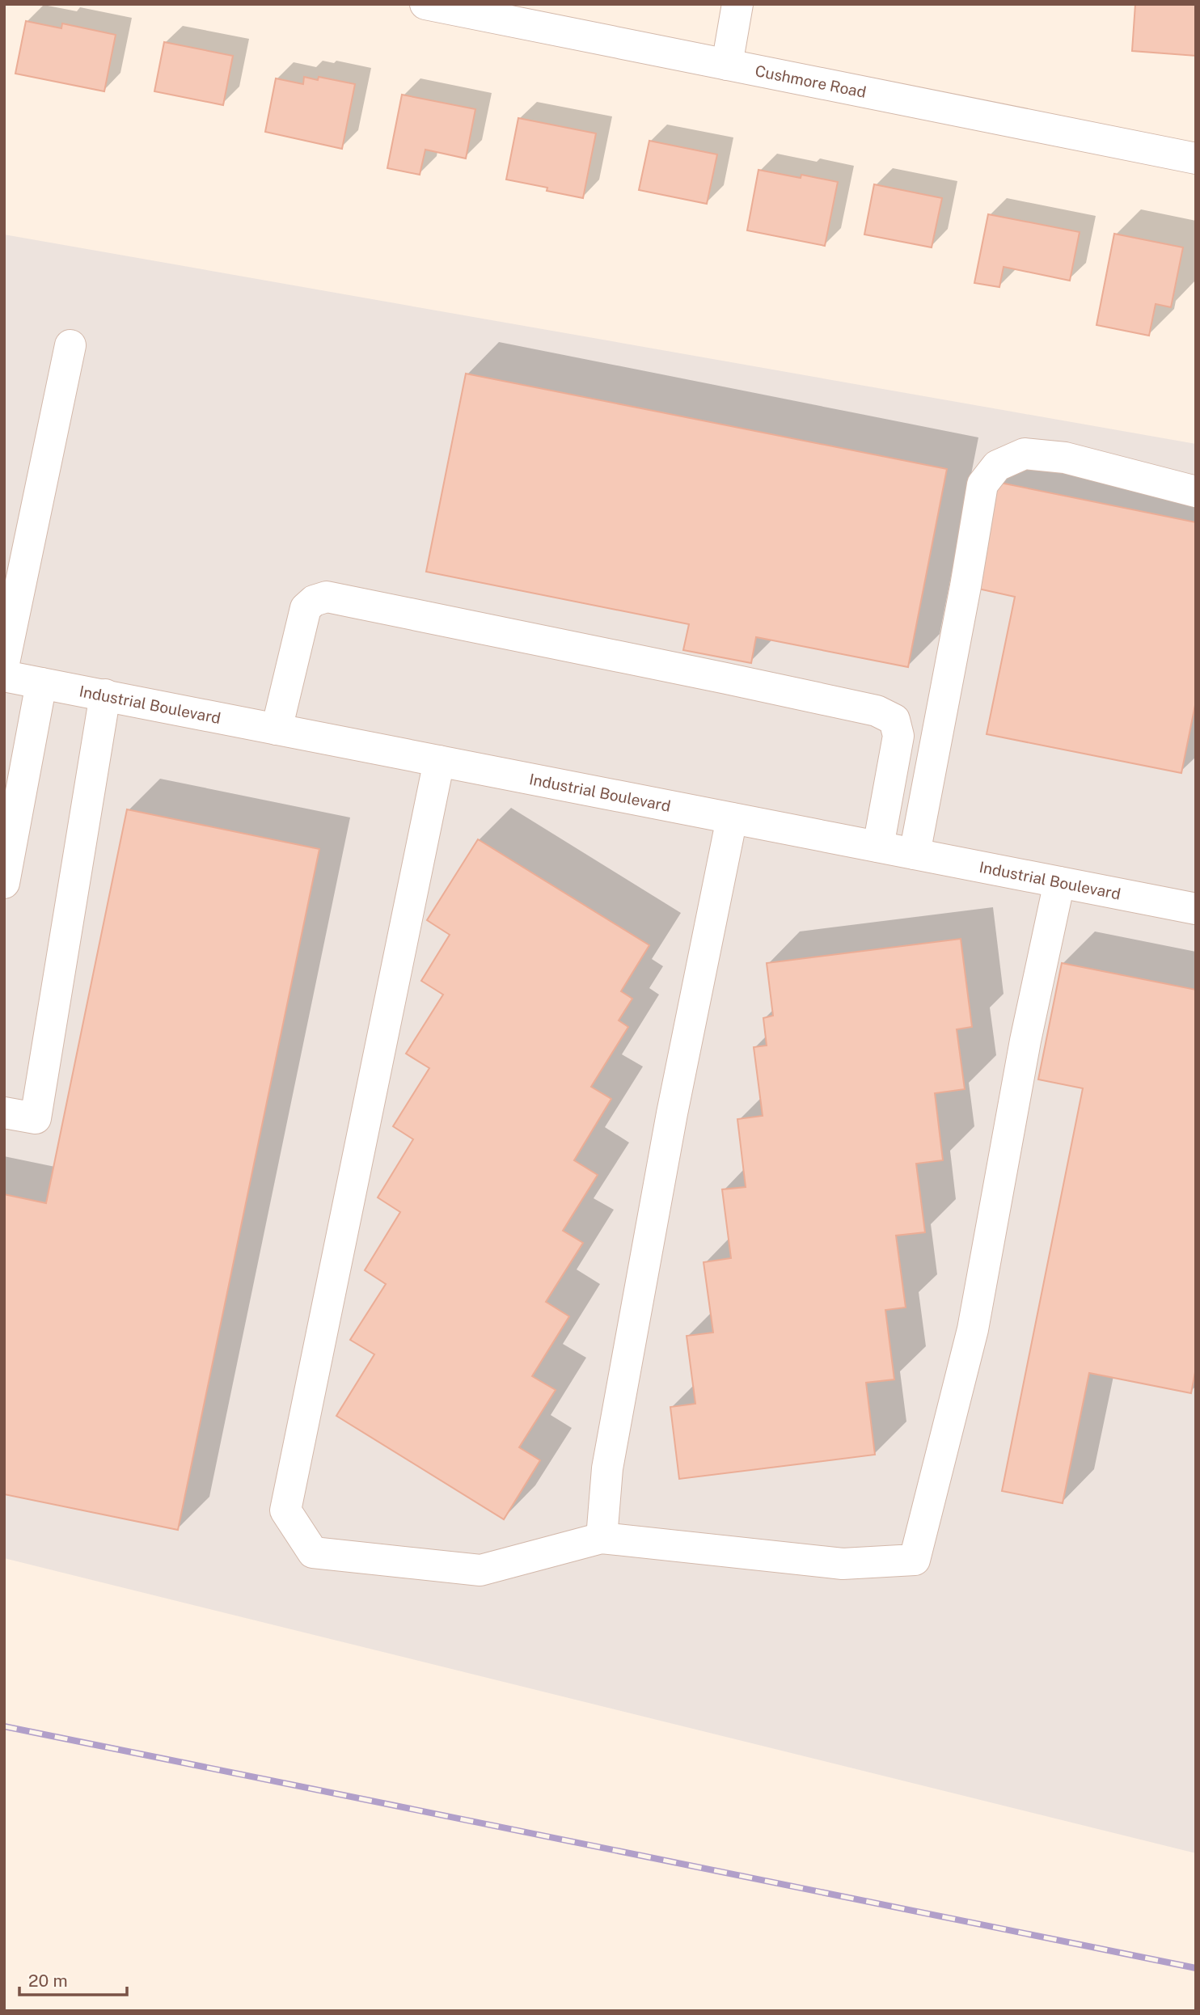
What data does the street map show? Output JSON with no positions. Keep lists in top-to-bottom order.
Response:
{
  "streets": {
    "street": ["Cushmore Road", "Industrial Boulevard"]
  },
  "scale_bar": "20 m"
}
